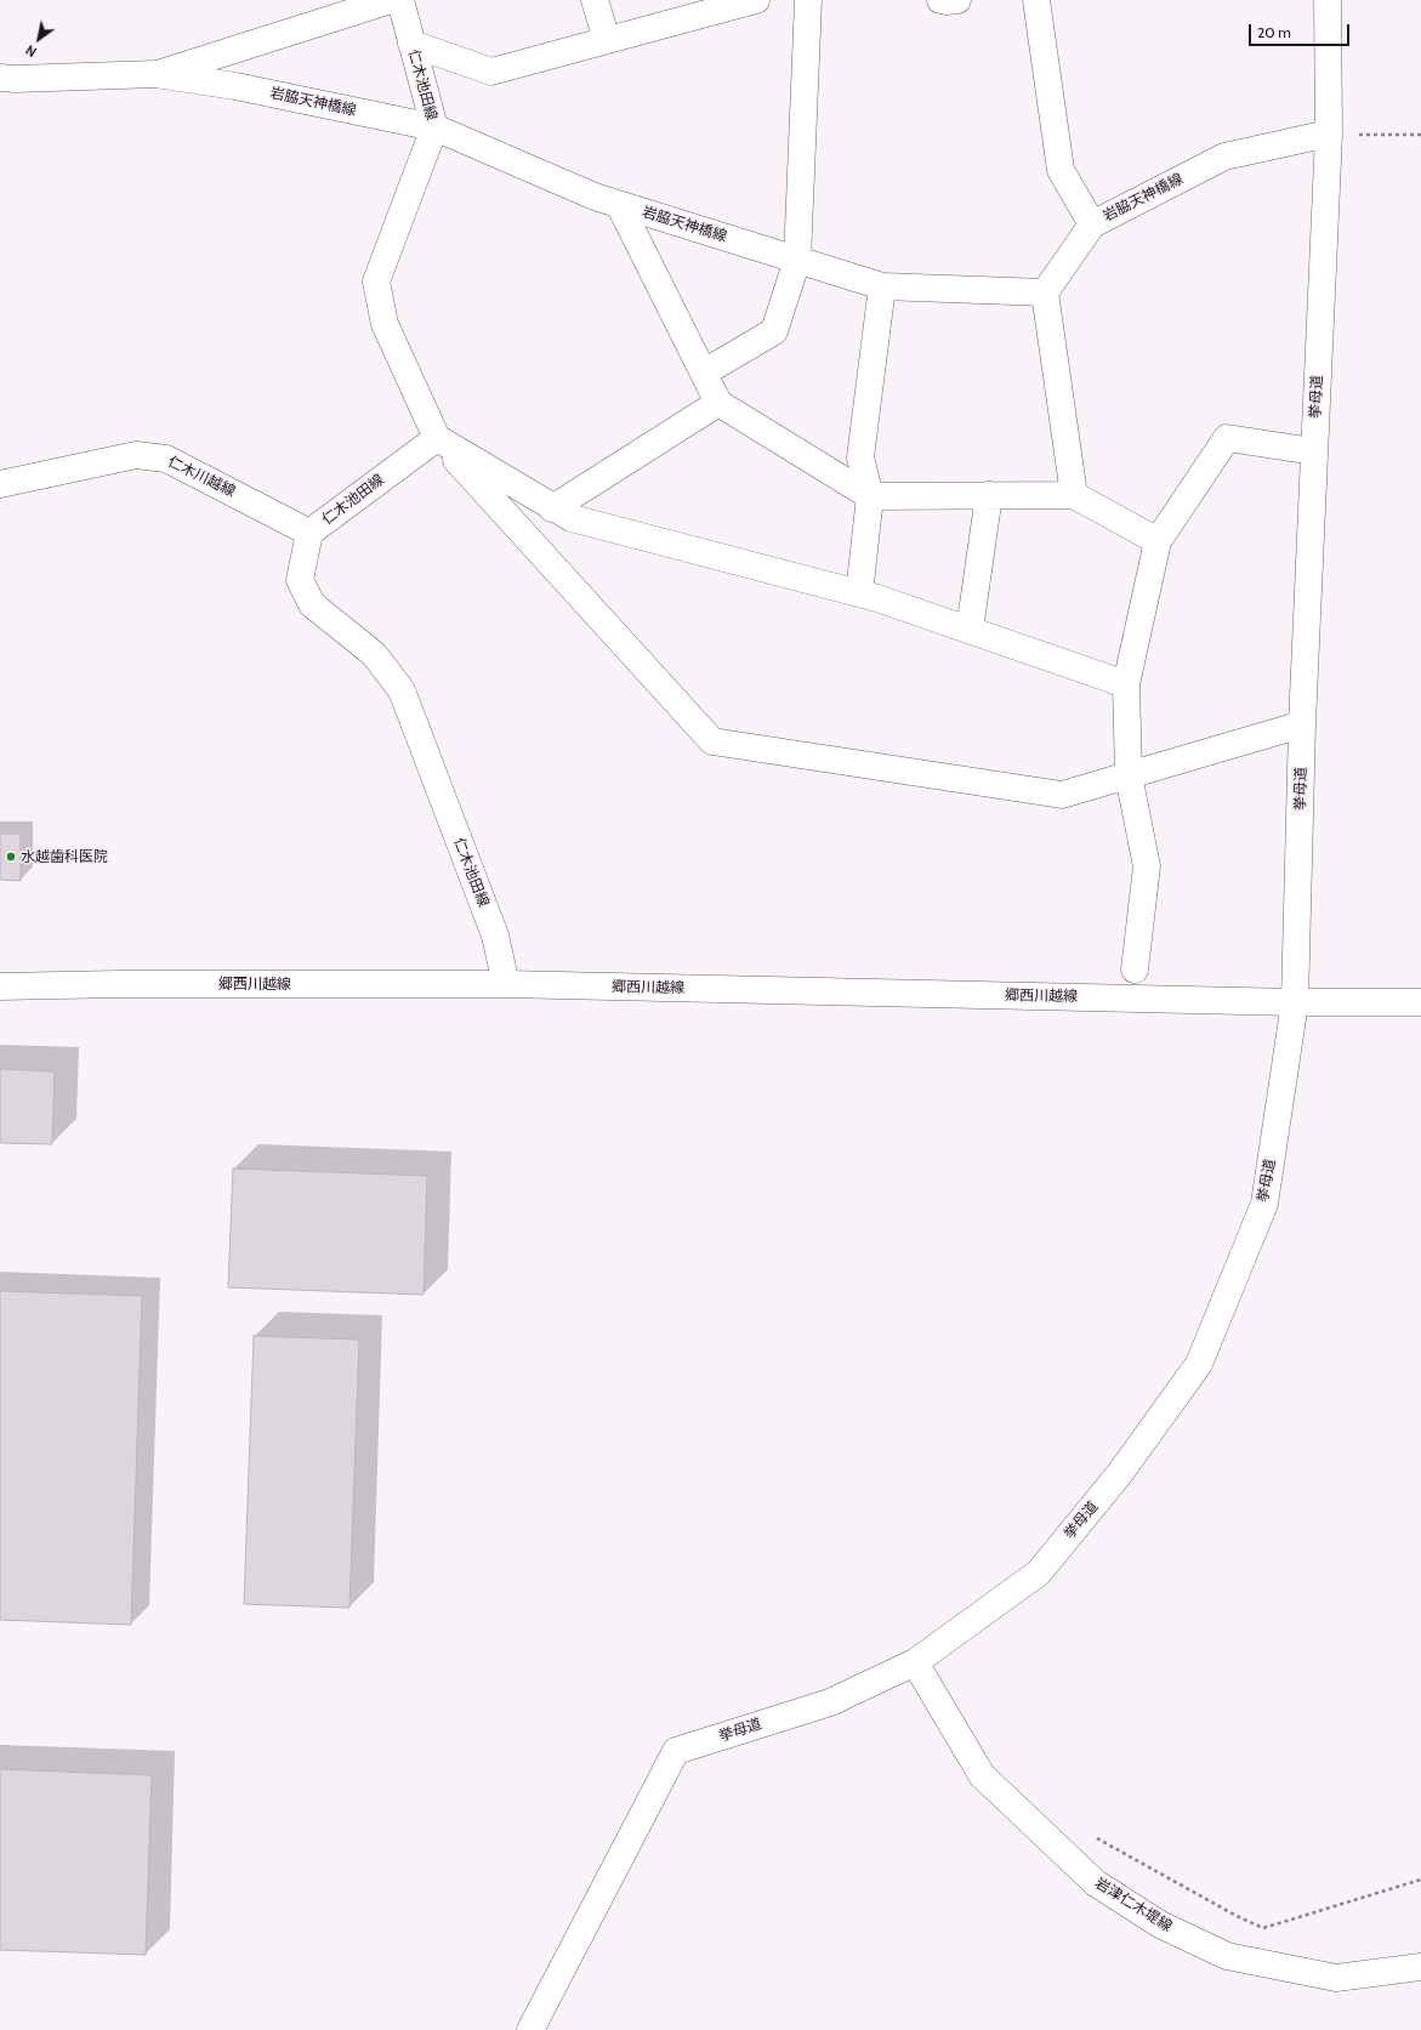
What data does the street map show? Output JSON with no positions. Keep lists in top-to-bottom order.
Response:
{
  "streets": {
    "street": [
      "仁木池田線",
      "岩脇天神橋線",
      "挙母道",
      "仁木川越線",
      "郷西川越線",
      "岩津仁木堤線"
    ]
  },
  "crossings": [
    ["仁木池田線", "岩脇天神橋線"],
    ["仁木池田線", "仁木川越線"],
    ["仁木池田線", "郷西川越線"],
    ["岩脇天神橋線", "挙母道"],
    ["挙母道", "郷西川越線"],
    ["挙母道", "岩津仁木堤線"]
  ],
  "places": ["水越歯科医院"],
  "scale_bar": "20 m",
  "north": "bottom left"
}
